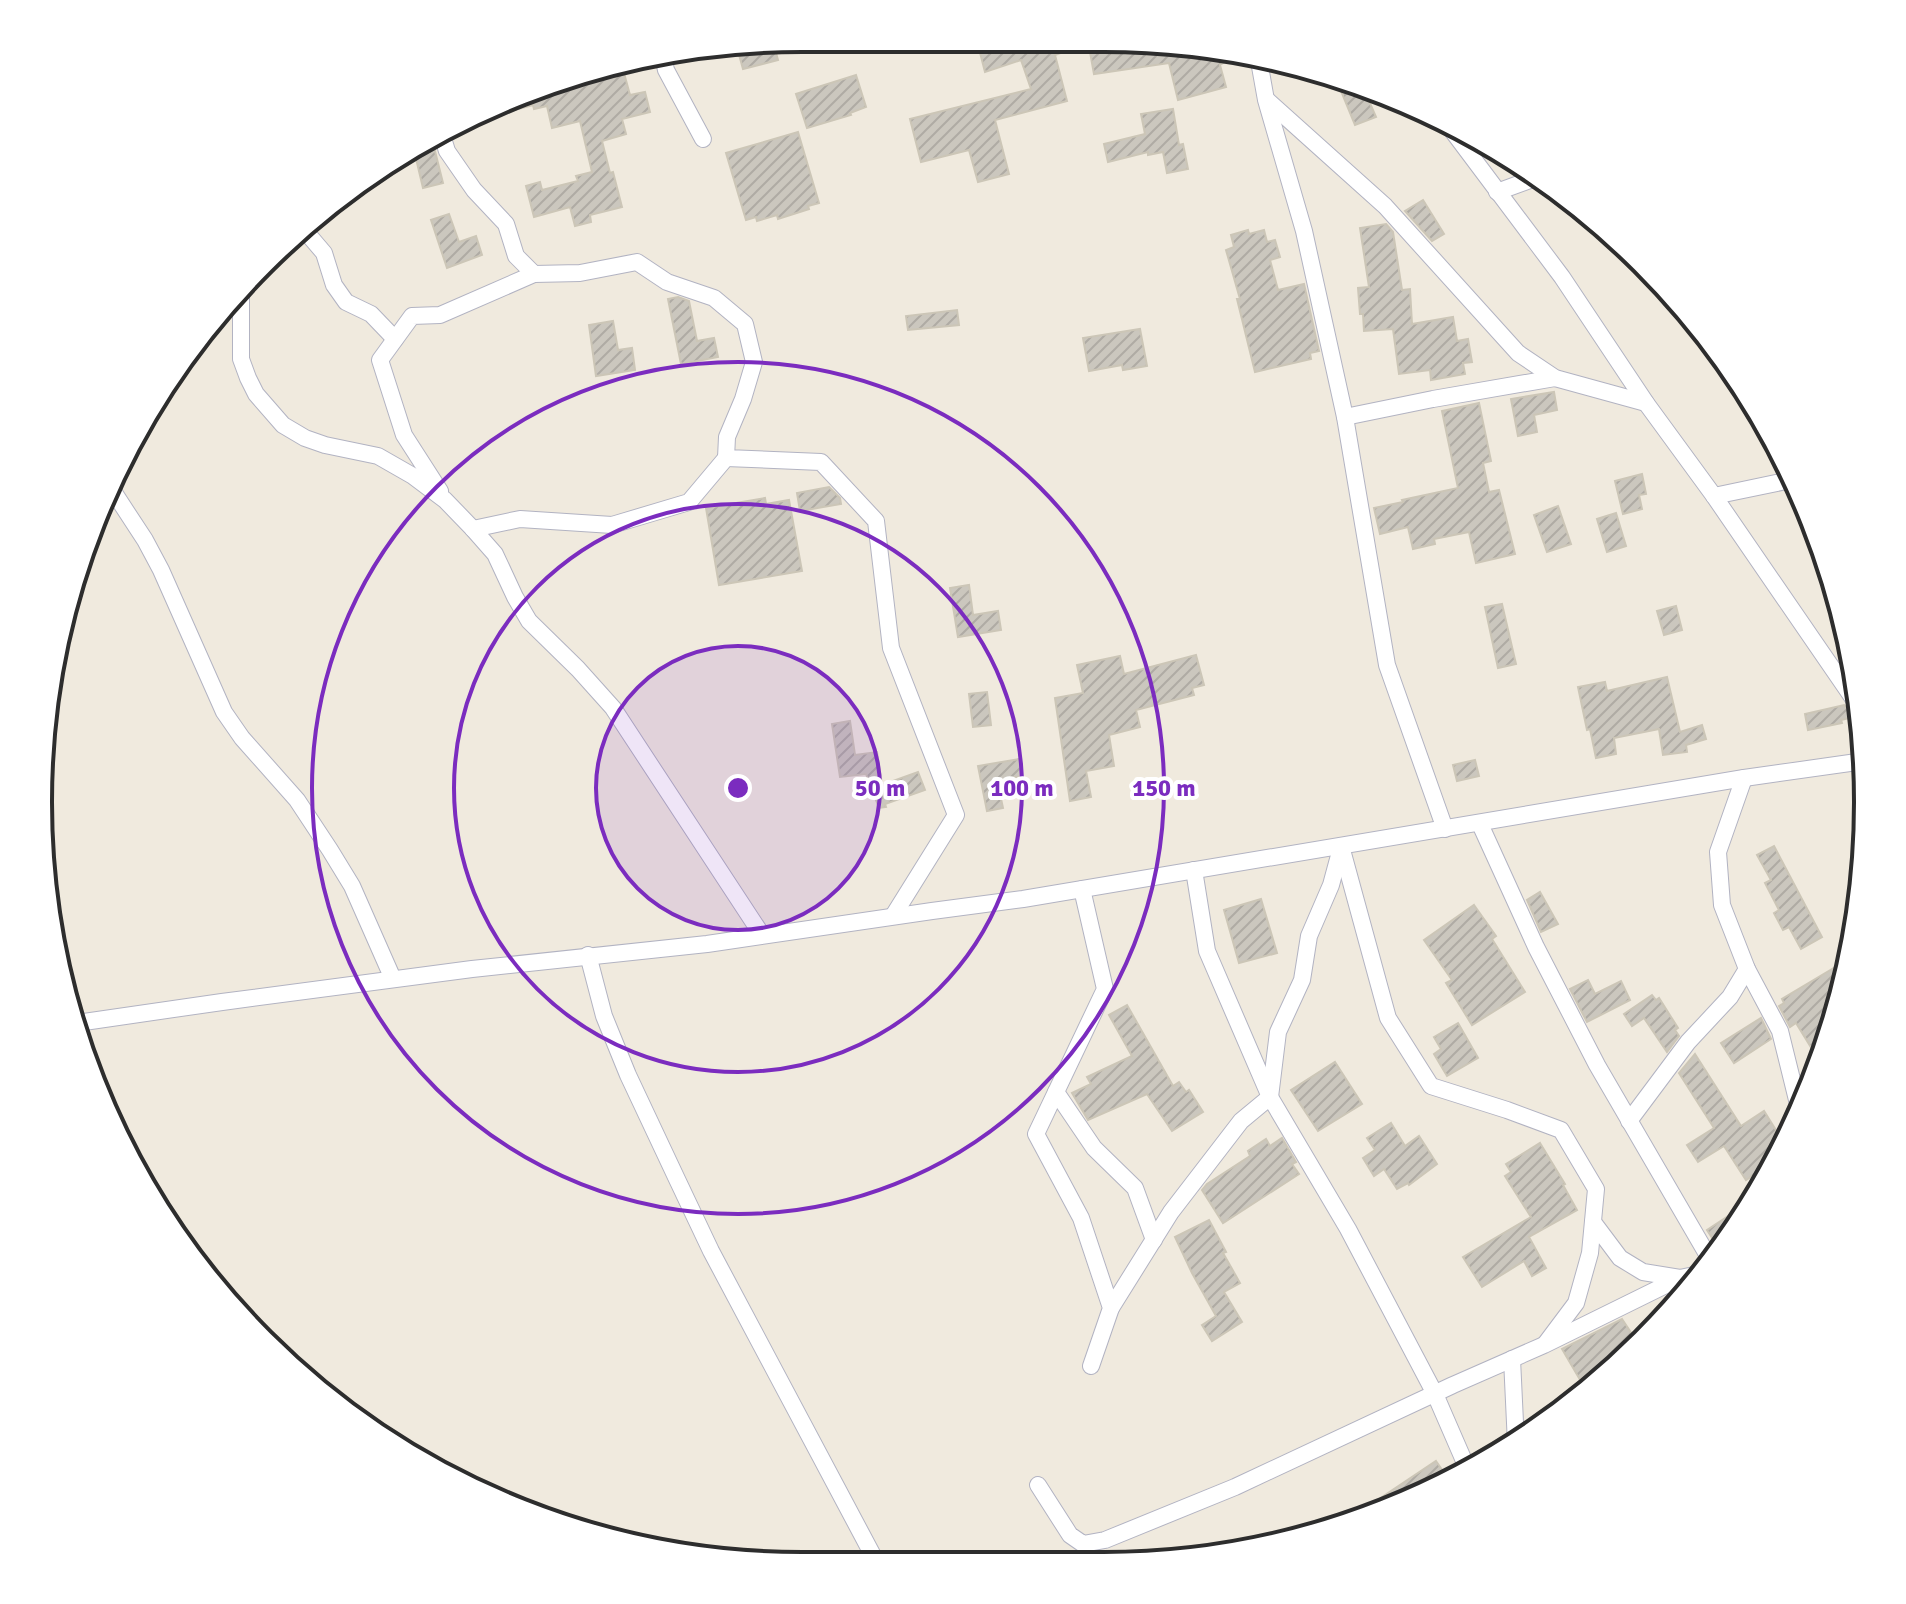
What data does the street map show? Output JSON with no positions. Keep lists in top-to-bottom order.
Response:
{
  "rings": ["50 m", "100 m", "150 m"]
}
